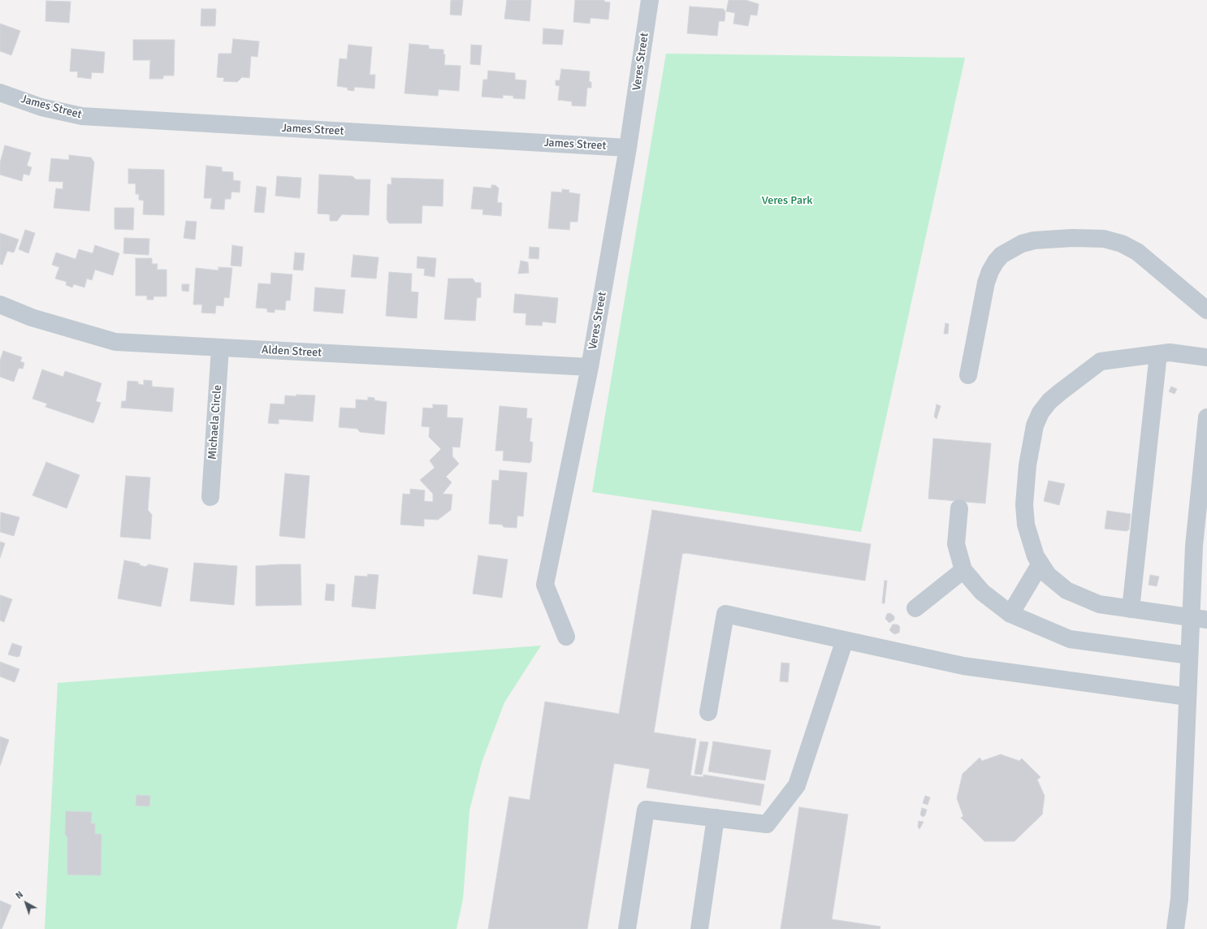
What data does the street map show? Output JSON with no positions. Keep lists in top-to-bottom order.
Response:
{
  "streets": {
    "street": [
      "Veres Street",
      "James Street",
      "Alden Street",
      "Michaela Circle"
    ]
  },
  "crossings": [
    ["Veres Street", "James Street"],
    ["Veres Street", "Alden Street"],
    ["Alden Street", "Michaela Circle"]
  ],
  "parks": ["Veres Park"],
  "north": "top left"
}
